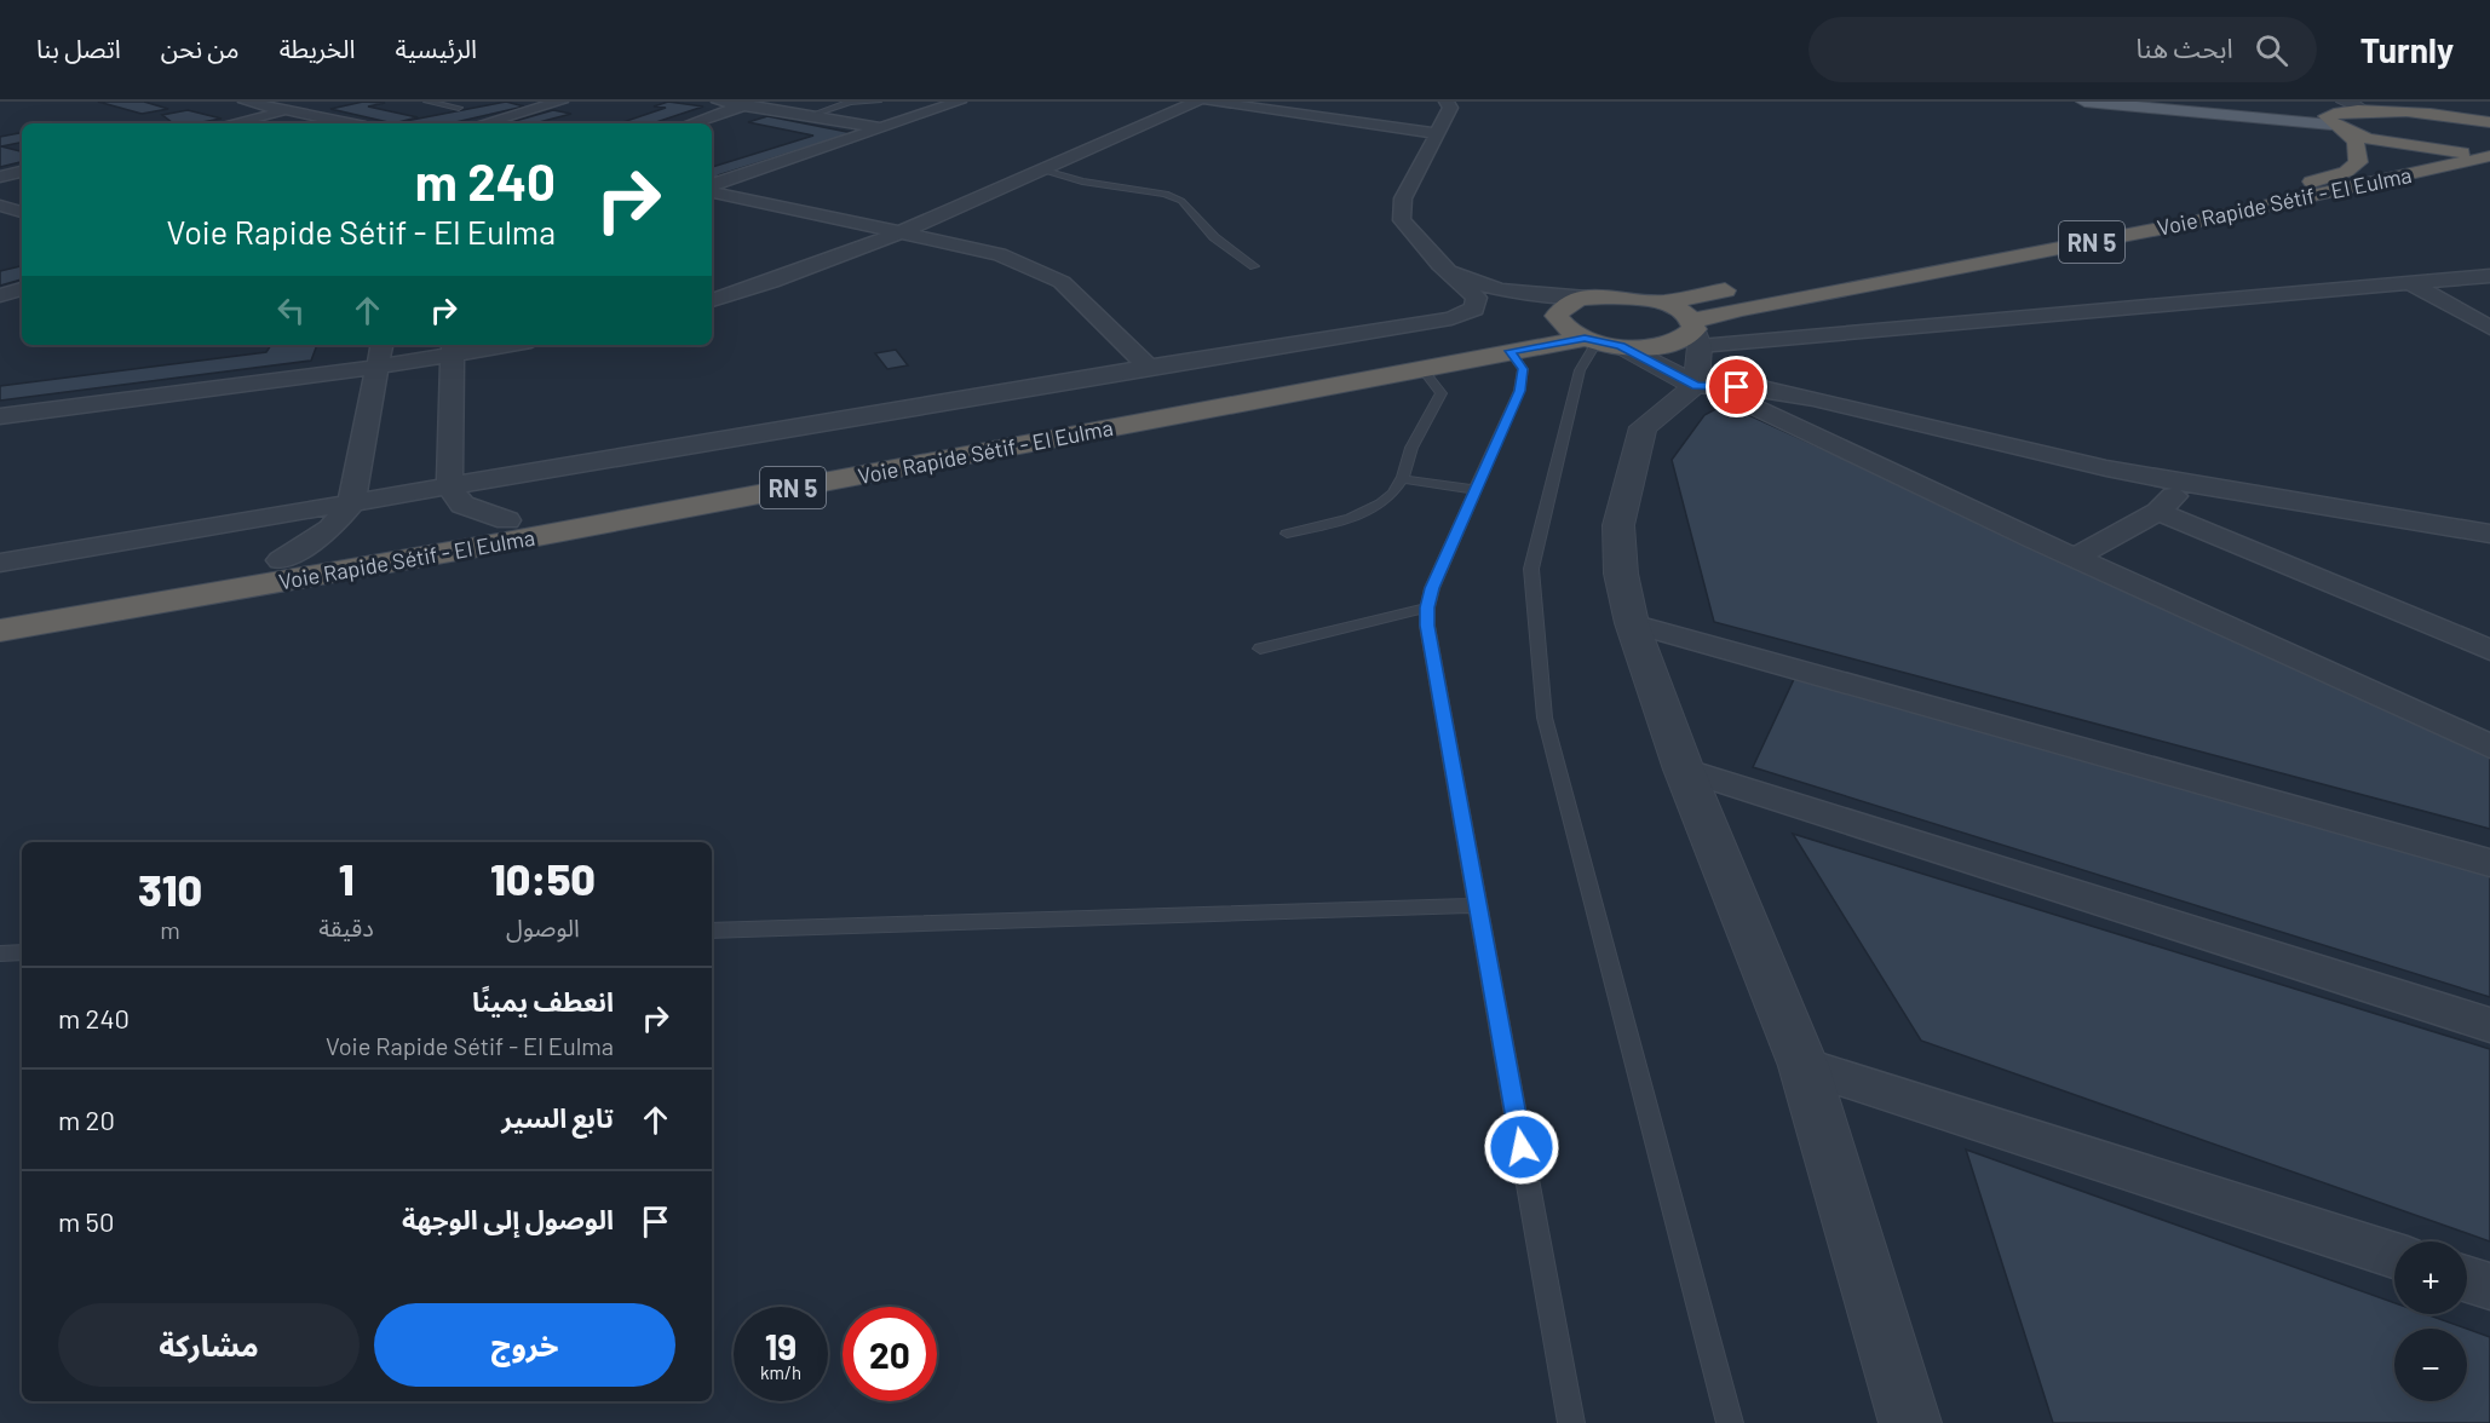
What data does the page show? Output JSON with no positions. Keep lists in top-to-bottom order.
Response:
{
  "streets": {
    "highway": ["Voie Rapide Sétif - El Eulma", "RN 5"]
  },
  "crossings": [
    ["Voie Rapide Sétif - El Eulma", "RN 5"]
  ],
  "page": {
    "header": "Turnly",
    "search": "ابحث هنا",
    "nav": [
      "الرئيسية",
      "الخريطة",
      "من نحن",
      "اتصل بنا"
    ],
    "turn": ["240 m", "Voie Rapide Sétif - El Eulma"],
    "eta": [
      "10:50",
      "الوصول",
      "1",
      "دقيقة",
      "310",
      "m"
    ],
    "list": [
      {
        "name": "انعطف يمينًا",
        "note": "Voie Rapide Sétif - El Eulma",
        "value": "240 m"
      },
      {
        "name": "تابع السير",
        "value": "20 m"
      },
      {
        "name": "الوصول إلى الوجهة",
        "value": "50 m"
      }
    ],
    "map_buttons": ["+", "−"],
    "buttons": ["خروج", "مشاركة"],
    "speed": "19 km/h",
    "limit": "20"
  }
}
